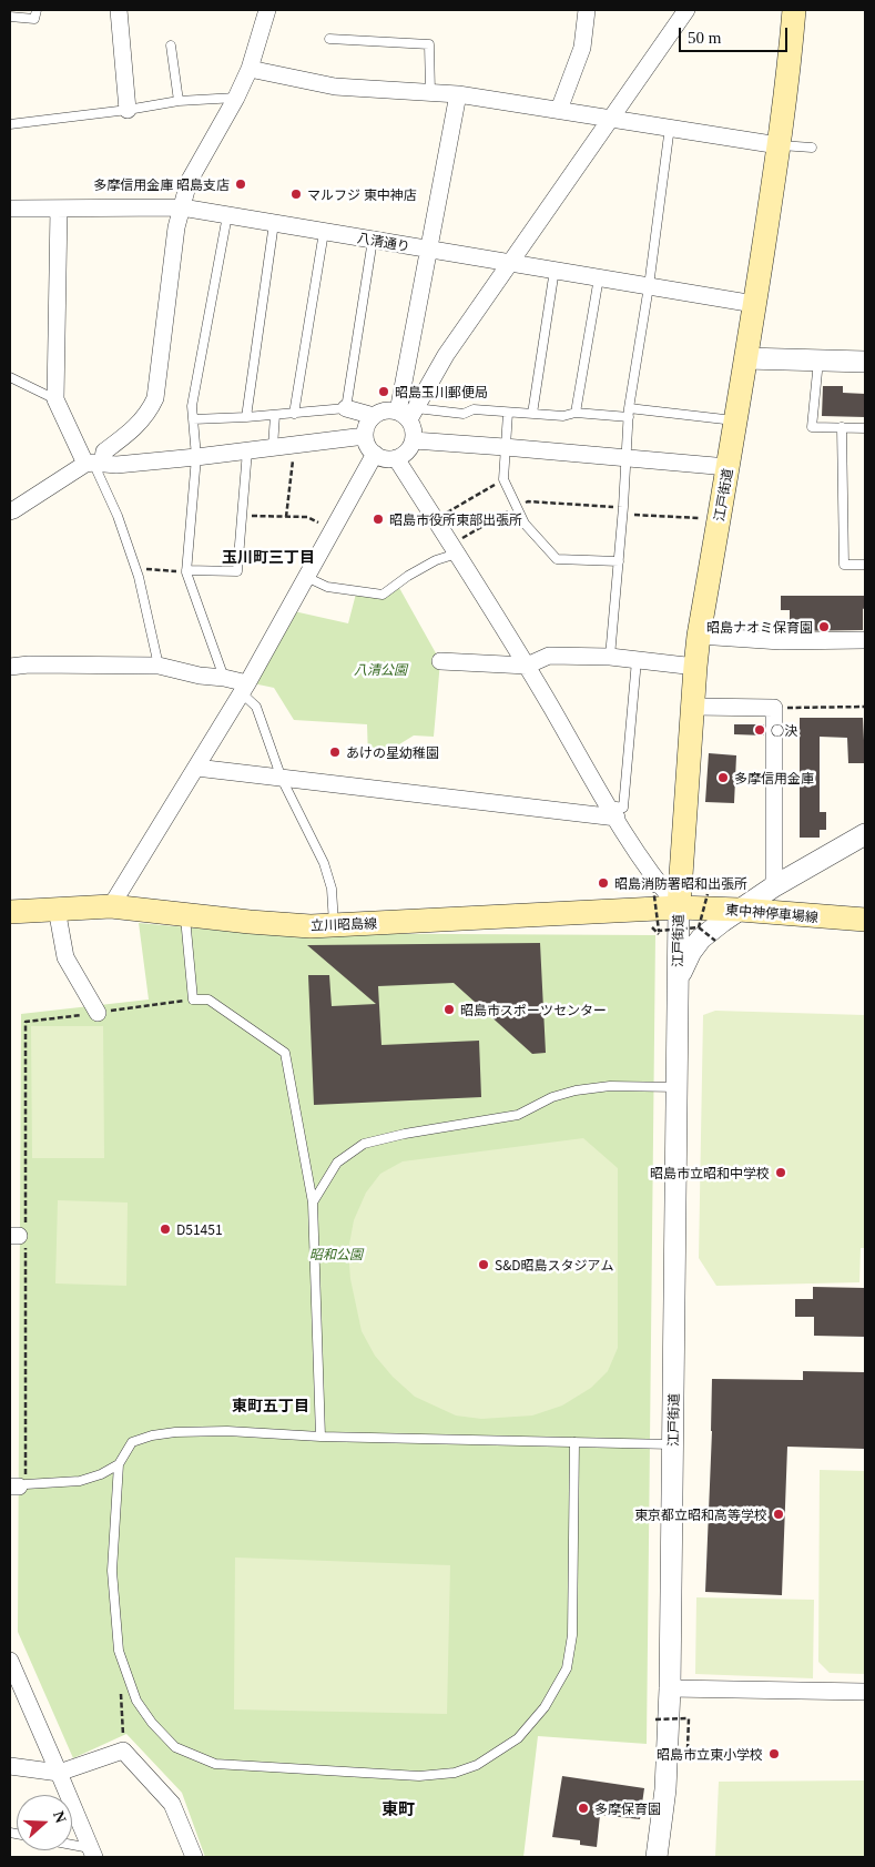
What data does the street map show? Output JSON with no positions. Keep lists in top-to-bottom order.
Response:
{
  "streets": {
    "main road": ["江戸街道", "東中神停車場線", "立川昭島線"],
    "street": ["八清通り"]
  },
  "crossings": [
    ["八清通り", "江戸街道"],
    ["江戸街道", "東中神停車場線"],
    ["江戸街道", "立川昭島線"],
    ["東中神停車場線", "立川昭島線"]
  ],
  "districts": ["玉川町三丁目", "東町五丁目", "東町"],
  "parks": ["八清公園", "昭和公園"],
  "places": [
    "多摩信用金庫 昭島支店",
    "マルフジ 東中神店",
    "昭島玉川郵便局",
    "昭島市役所東部出張所",
    "昭島ナオミ保育園",
    "○決",
    "あけの星幼稚園",
    "多摩信用金庫",
    "昭島消防署昭和出張所",
    "昭島市スポーツセンター",
    "昭島市立昭和中学校",
    "D51451",
    "S&D昭島スタジアム",
    "東京都立昭和高等学校",
    "昭島市立東小学校",
    "多摩保育園"
  ],
  "scale_bar": "50 m",
  "north": "right"
}
